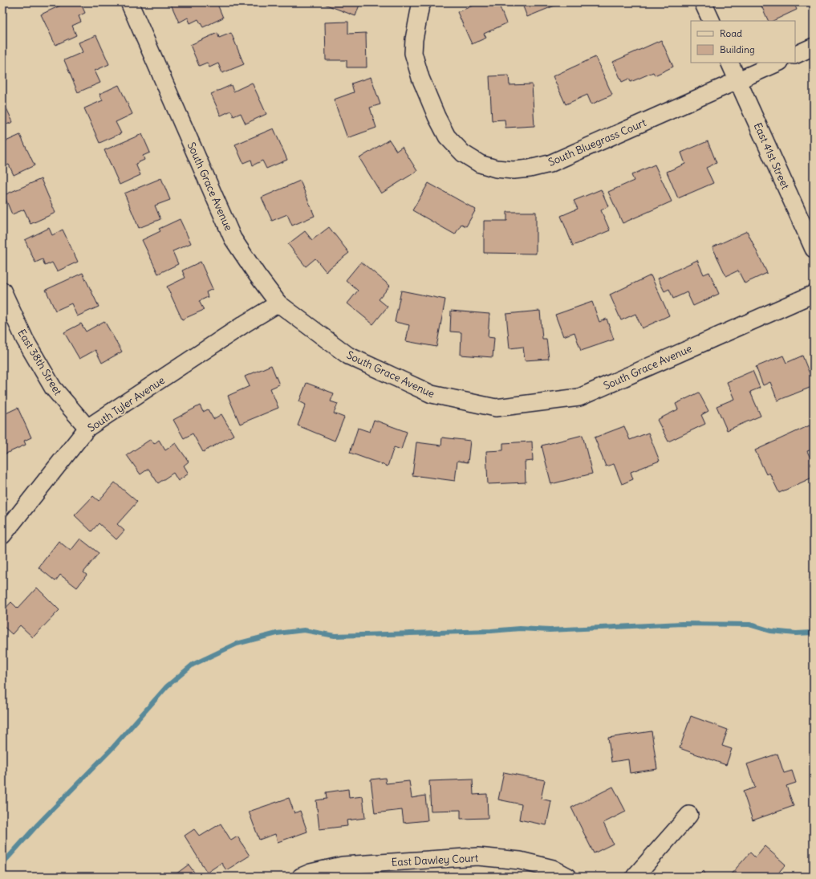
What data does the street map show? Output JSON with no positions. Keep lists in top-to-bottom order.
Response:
{
  "streets": {
    "street": [
      "South Bluegrass Court",
      "East 41st Street",
      "South Grace Avenue",
      "East 38th Street",
      "South Tyler Avenue",
      "East Dawley Court"
    ]
  },
  "crossings": [
    ["South Bluegrass Court", "East 41st Street"],
    ["South Grace Avenue", "South Tyler Avenue"],
    ["East 38th Street", "South Tyler Avenue"]
  ],
  "legend": ["Road", "Building"]
}
